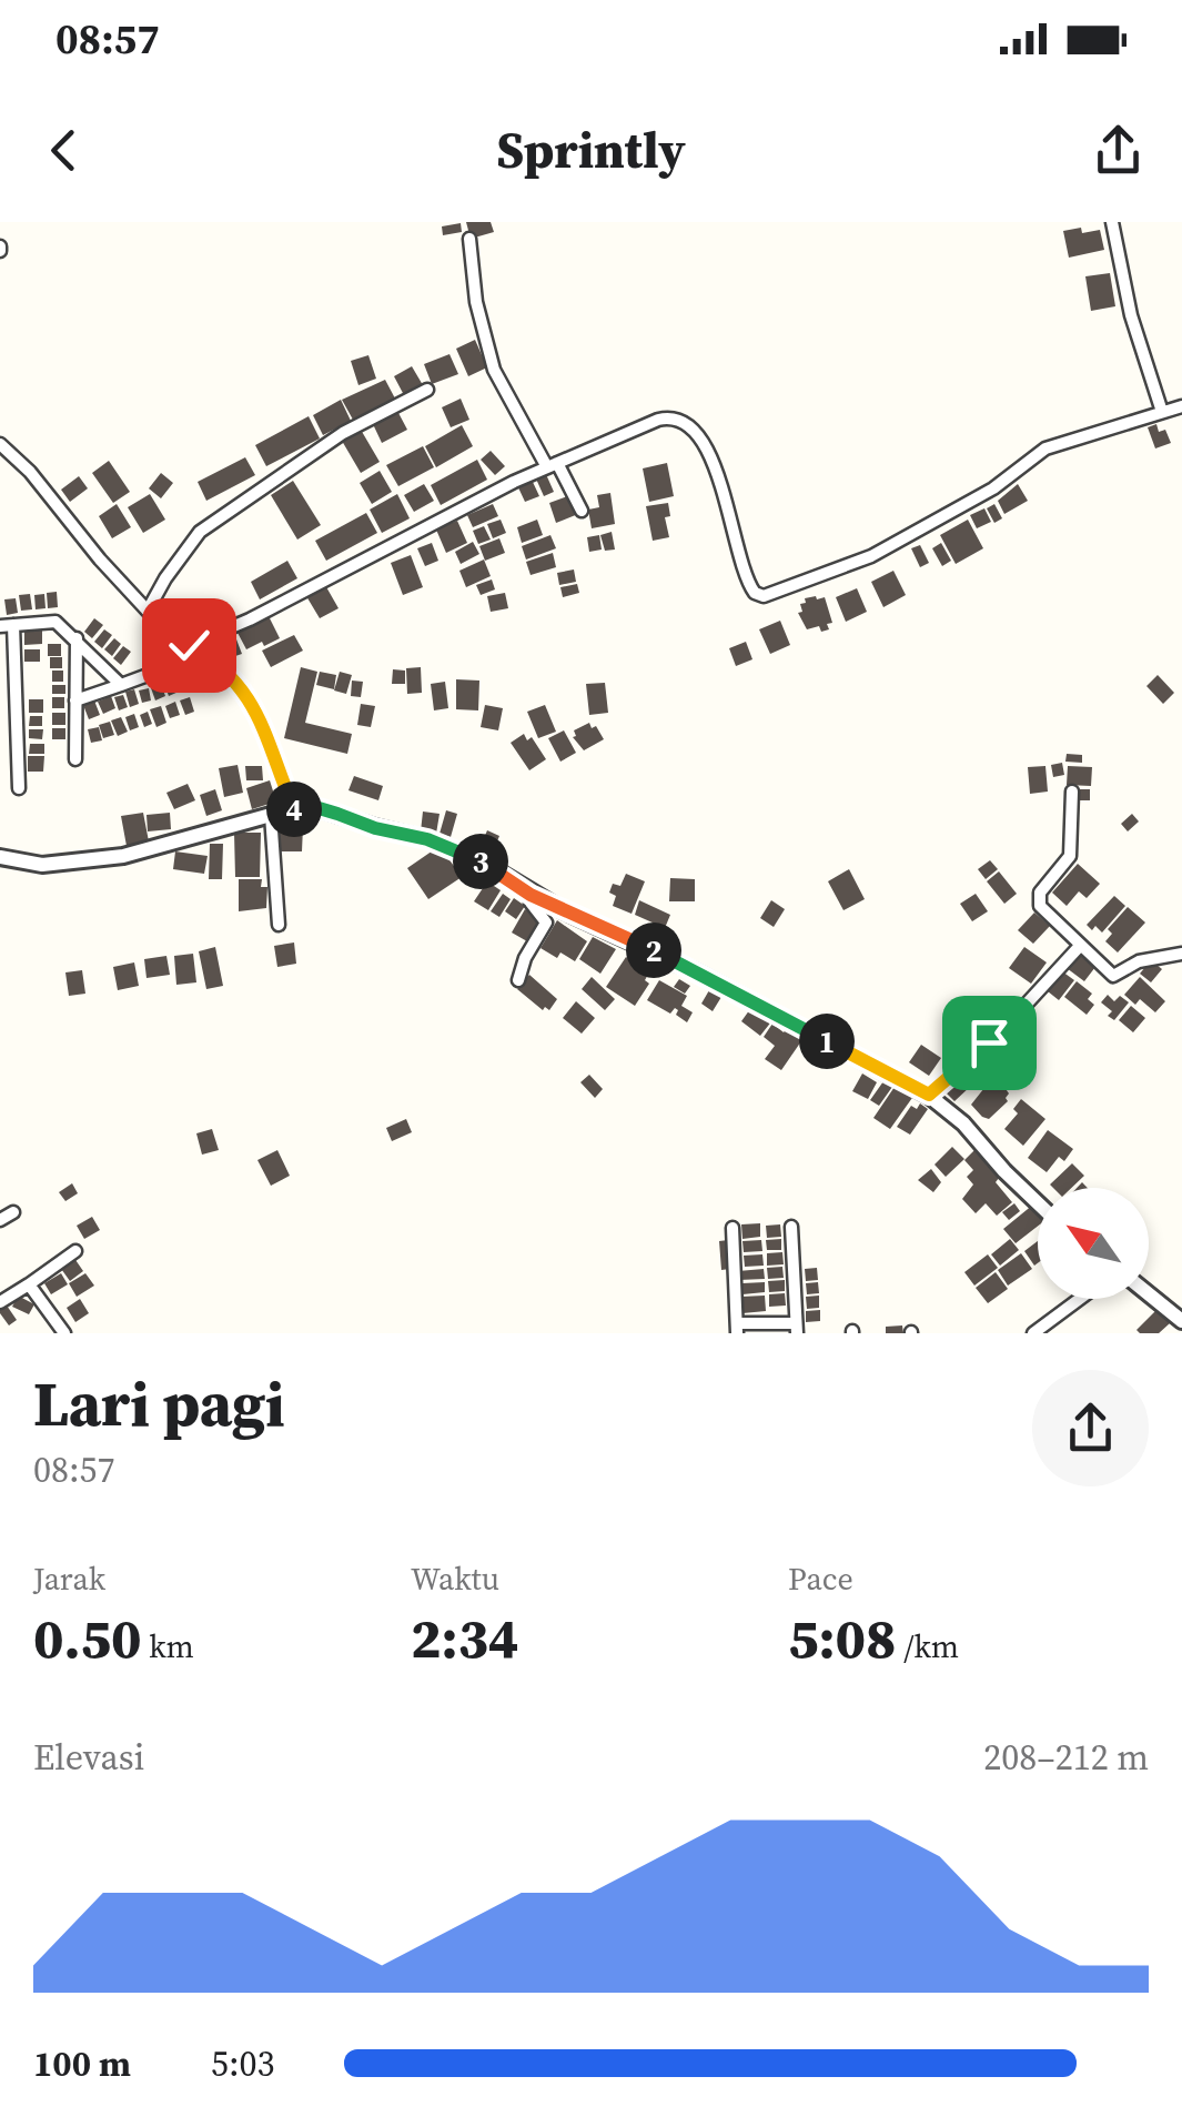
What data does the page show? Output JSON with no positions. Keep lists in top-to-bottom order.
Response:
{
  "north": "top left",
  "page": {
    "status": "08:57",
    "header": "Sprintly",
    "pins": [
      "4",
      "3",
      "2",
      "1"
    ],
    "heading": ["Lari pagi", "08:57"],
    "stats": [
      ["Jarak", "0.50 km"],
      ["Waktu", "2:34"],
      ["Pace", "5:08 /km"]
    ],
    "chart": ["Elevasi", "208–212 m"],
    "list": [
      {
        "name": "100 m",
        "note": "5:03"
      }
    ]
  }
}
